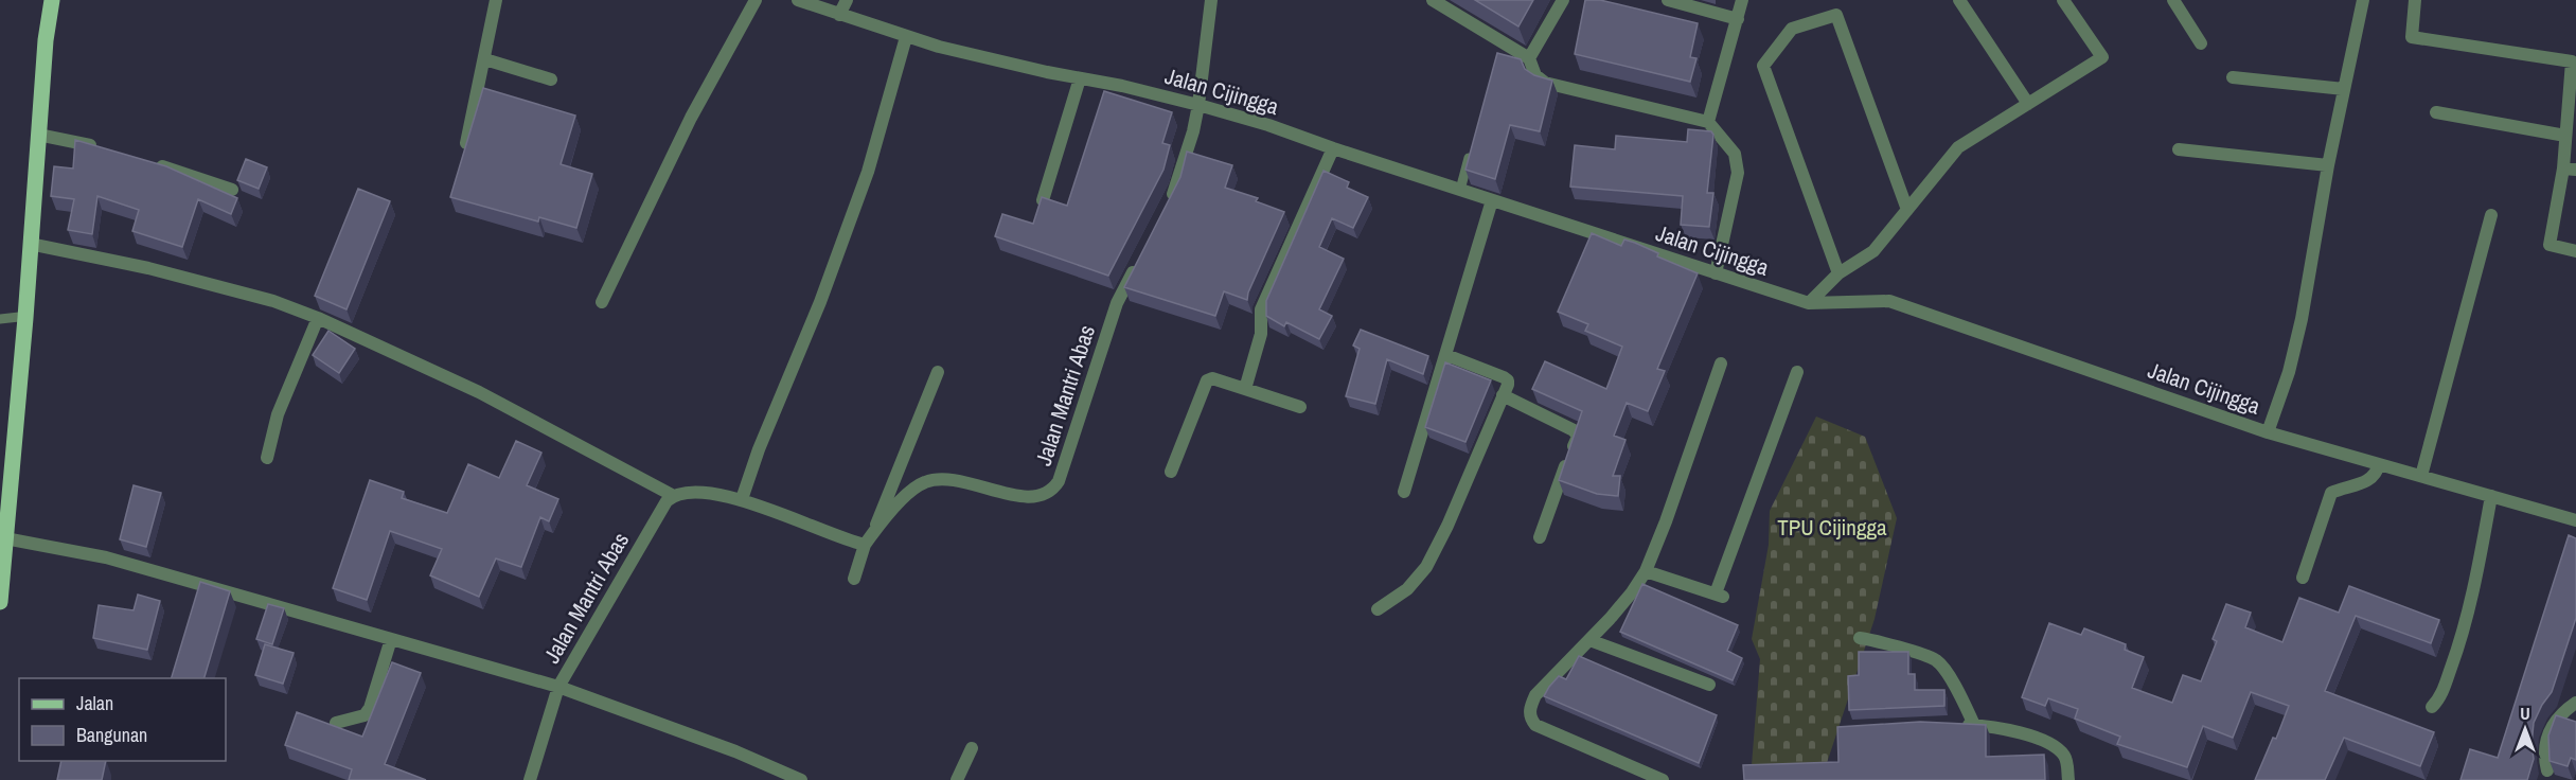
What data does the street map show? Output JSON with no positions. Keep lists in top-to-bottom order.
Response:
{
  "streets": {
    "street": ["Jalan Cijingga", "Jalan Mantri Abas"]
  },
  "parks": ["TPU Cijingga"],
  "legend": ["Jalan", "Bangunan"],
  "north": "top"
}
